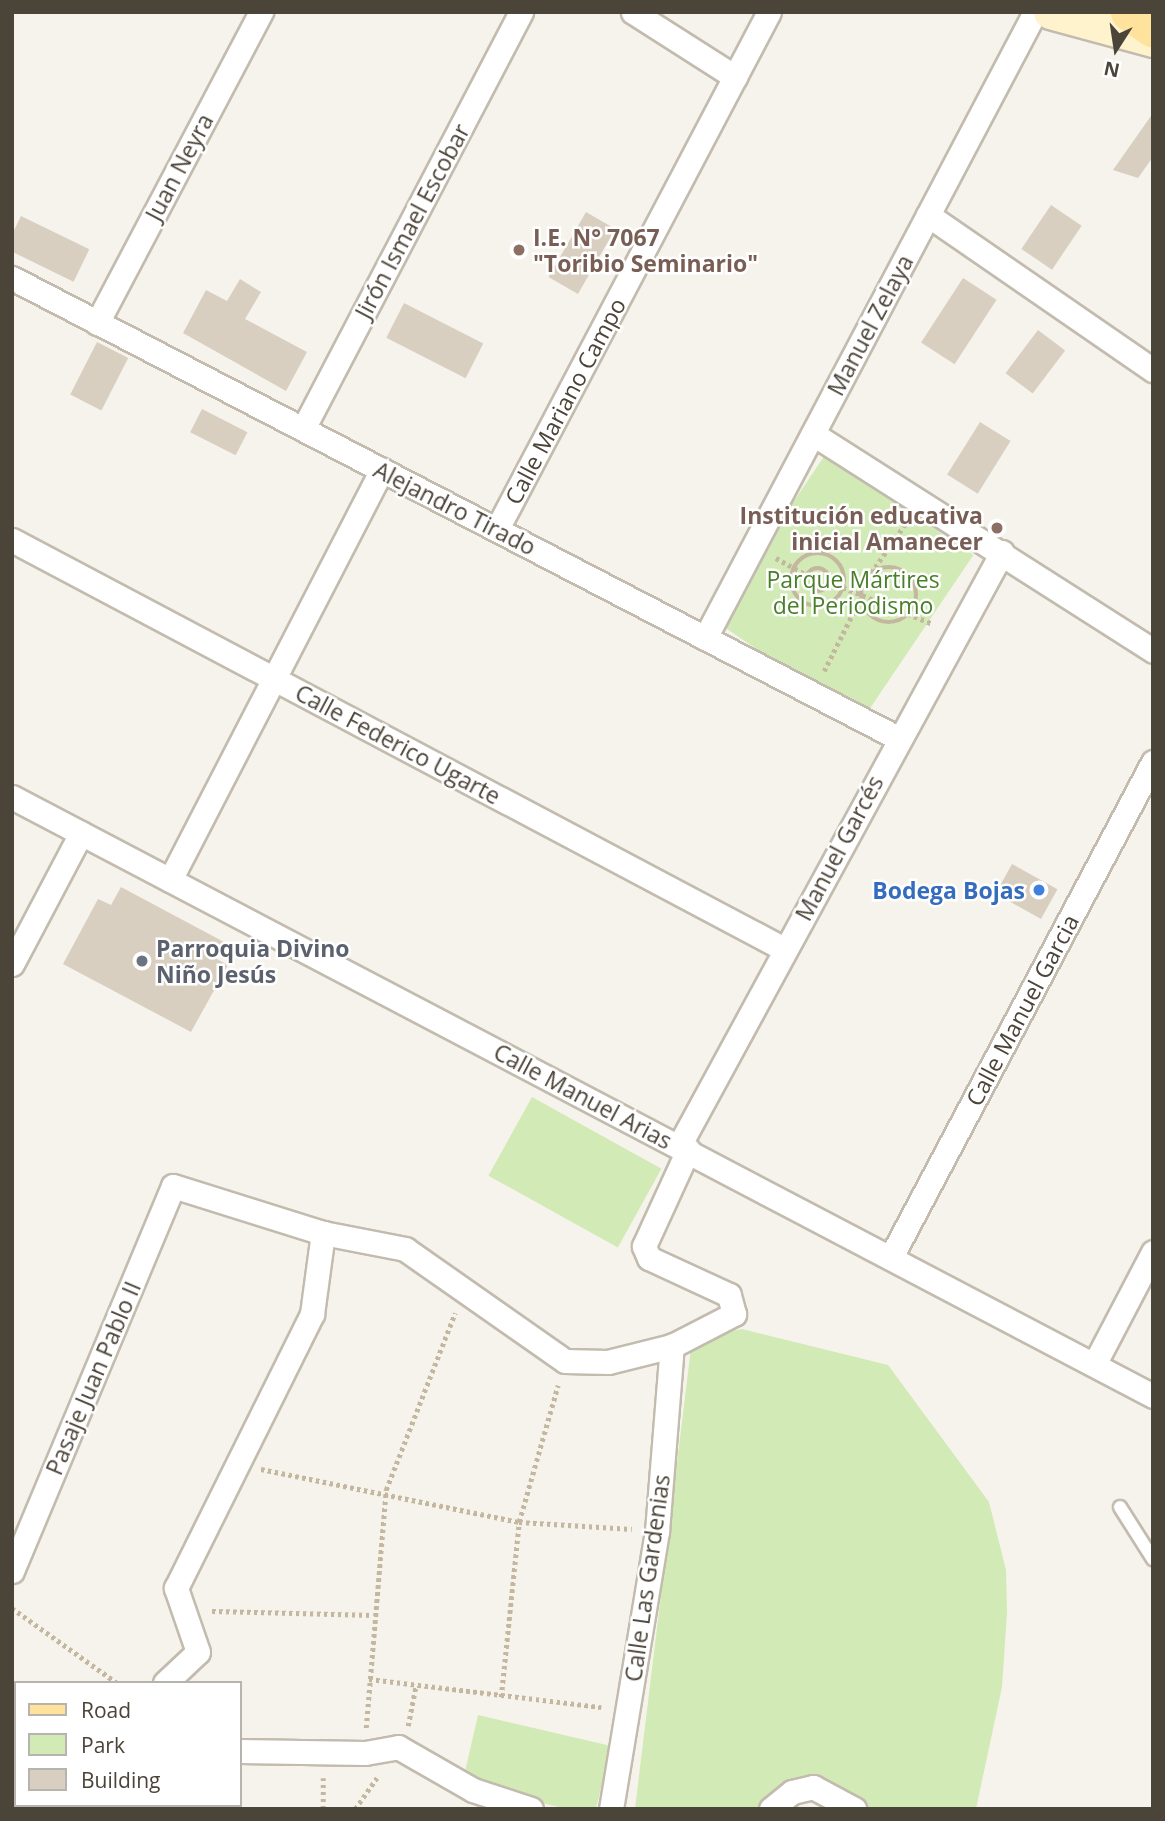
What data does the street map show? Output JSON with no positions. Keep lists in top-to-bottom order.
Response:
{
  "streets": {
    "street": [
      "Juan Neyra",
      "Jirón Ismael Escobar",
      "Manuel Zelaya",
      "Calle Mariano Campo",
      "Alejandro Tirado",
      "Calle Federico Ugarte",
      "Manuel Garcés",
      "Calle Manuel Garcia",
      "Calle Manuel Arias",
      "Pasaje Juan Pablo II",
      "Calle Las Gardenias"
    ]
  },
  "crossings": [
    ["Juan Neyra", "Alejandro Tirado"],
    ["Jirón Ismael Escobar", "Alejandro Tirado"],
    ["Manuel Zelaya", "Alejandro Tirado"],
    ["Calle Mariano Campo", "Alejandro Tirado"],
    ["Alejandro Tirado", "Manuel Garcés"],
    ["Calle Federico Ugarte", "Manuel Garcés"],
    ["Manuel Garcés", "Calle Manuel Arias"],
    ["Manuel Garcés", "Calle Las Gardenias"],
    ["Calle Manuel Garcia", "Calle Manuel Arias"]
  ],
  "parks": ["Parque Mártires del Periodismo"],
  "places": [
    "I.E. N° 7067 \"Toribio Seminario\"",
    "Institución educativa inicial Amanecer",
    "Bodega Bojas",
    "Parroquia Divino Niño Jesús"
  ],
  "legend": ["Road", "Park", "Building"],
  "north": "bottom"
}
